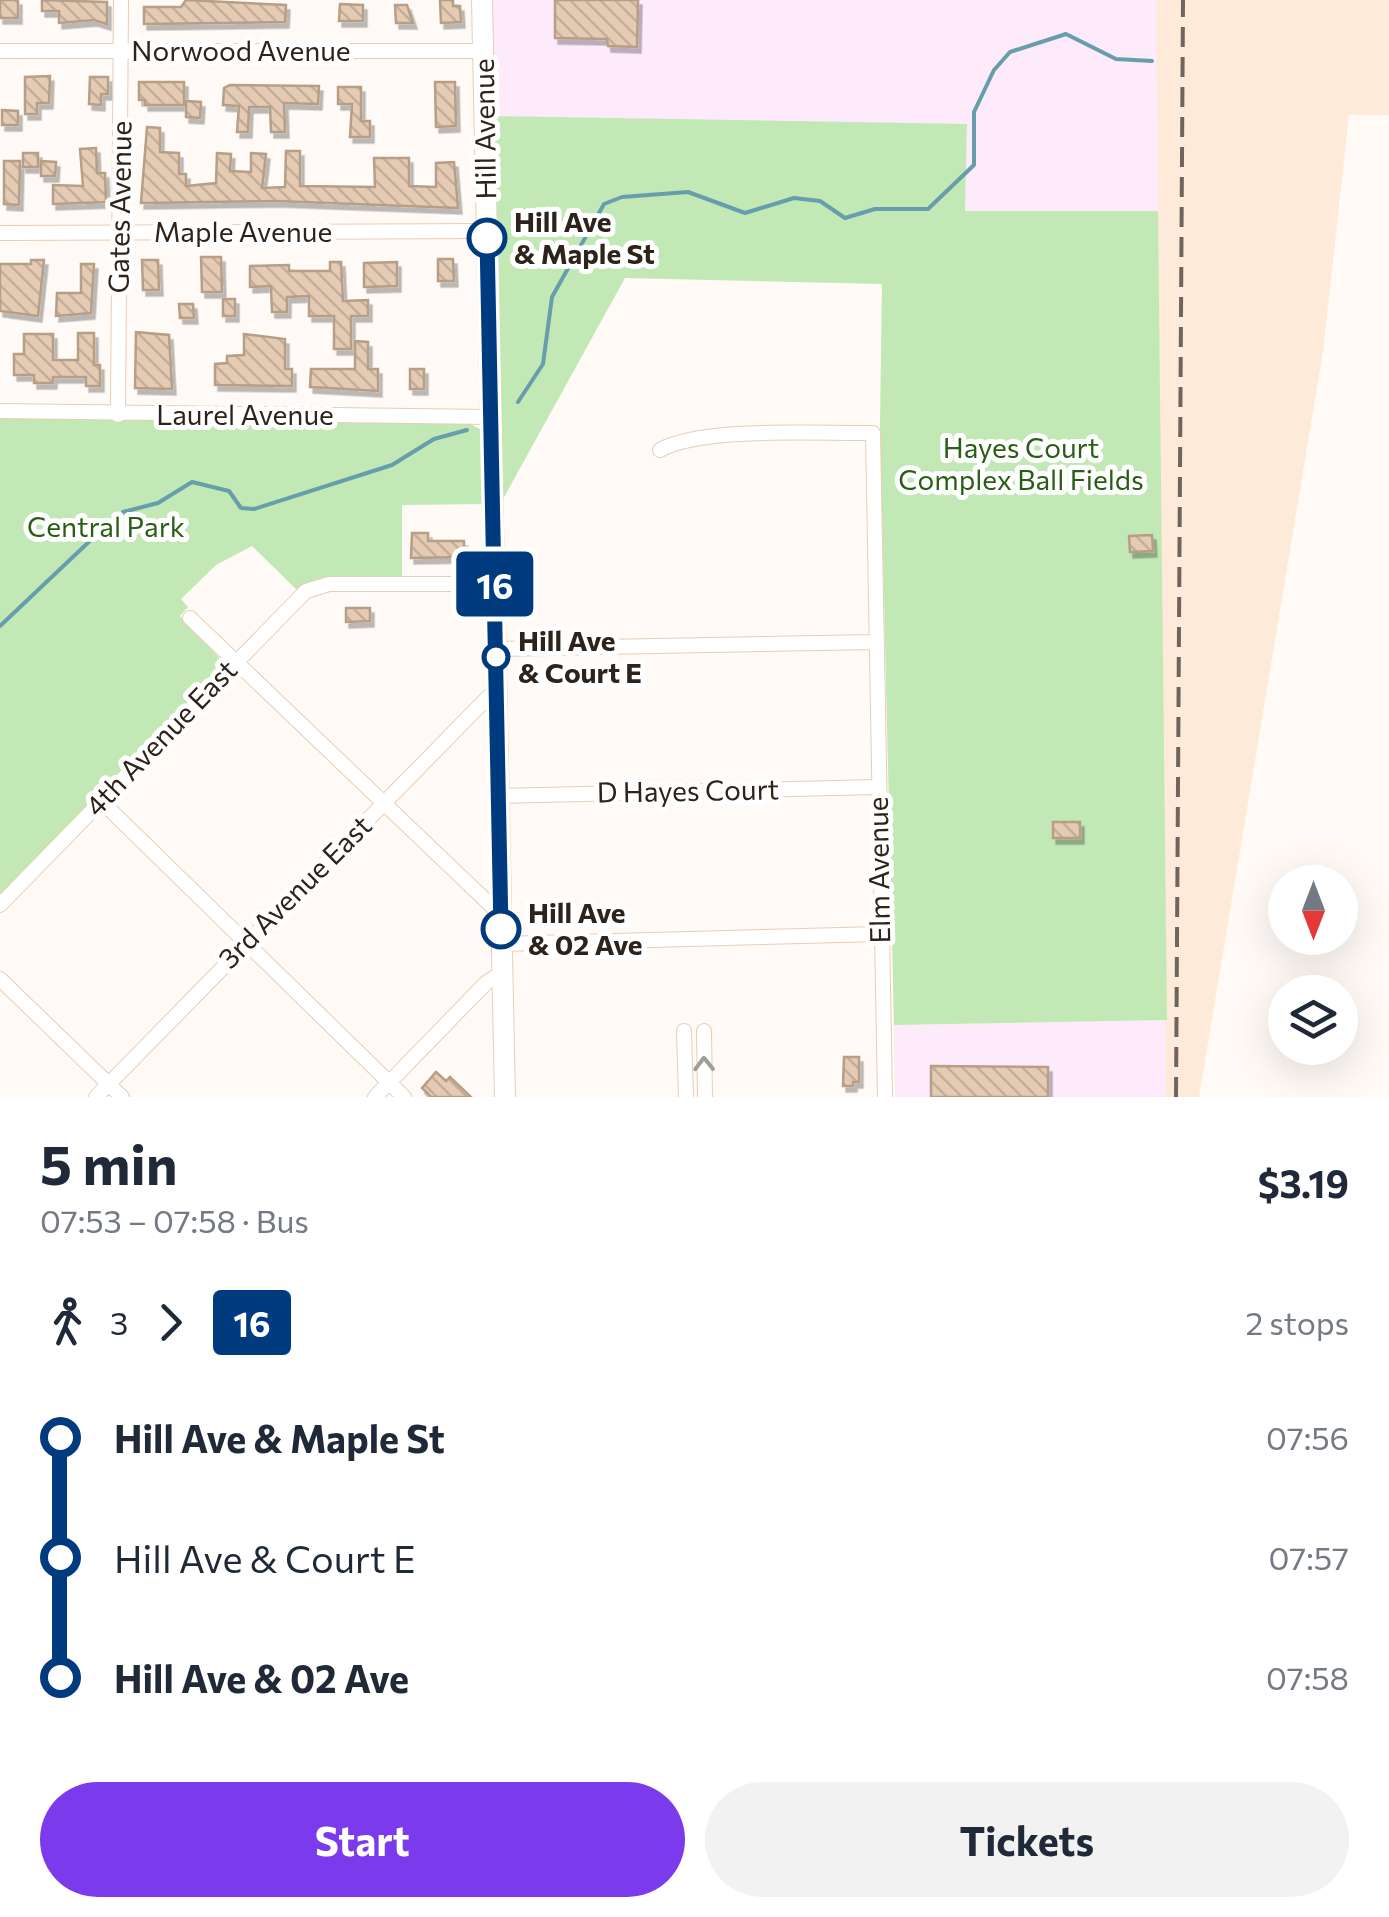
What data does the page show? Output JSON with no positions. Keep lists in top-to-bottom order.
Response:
{
  "streets": {
    "street": [
      "Norwood Avenue",
      "Hill Avenue",
      "Gates Avenue",
      "Maple Avenue",
      "Laurel Avenue",
      "4th Avenue East",
      "D Hayes Court",
      "Elm Avenue",
      "3rd Avenue East"
    ]
  },
  "crossings": [
    ["Norwood Avenue", "Hill Avenue"],
    ["Norwood Avenue", "Gates Avenue"],
    ["Hill Avenue", "Maple Avenue"],
    ["Hill Avenue", "Laurel Avenue"],
    ["Hill Avenue", "4th Avenue East"],
    ["Hill Avenue", "D Hayes Court"],
    ["Hill Avenue", "3rd Avenue East"],
    ["Gates Avenue", "Maple Avenue"],
    ["Gates Avenue", "Laurel Avenue"],
    ["D Hayes Court", "Elm Avenue"]
  ],
  "parks": ["Hayes Court Complex Ball Fields", "Central Park"],
  "places": ["Hill Ave & Maple St", "Hill Ave & Court E", "Hill Ave & 02 Ave"],
  "lines": ["bus line 16"],
  "north": "bottom",
  "page": {
    "on_map": "16",
    "heading": ["5 min", "07:53 – 07:58 · Bus", "$3.19"],
    "legs": ["3", "16", "2 stops"],
    "list": [
      {
        "name": "Hill Ave & Maple St",
        "value": "07:56"
      },
      {
        "name": "Hill Ave & Court E",
        "value": "07:57"
      },
      {
        "name": "Hill Ave & 02 Ave",
        "value": "07:58"
      }
    ],
    "buttons": ["Start", "Tickets"]
  }
}
